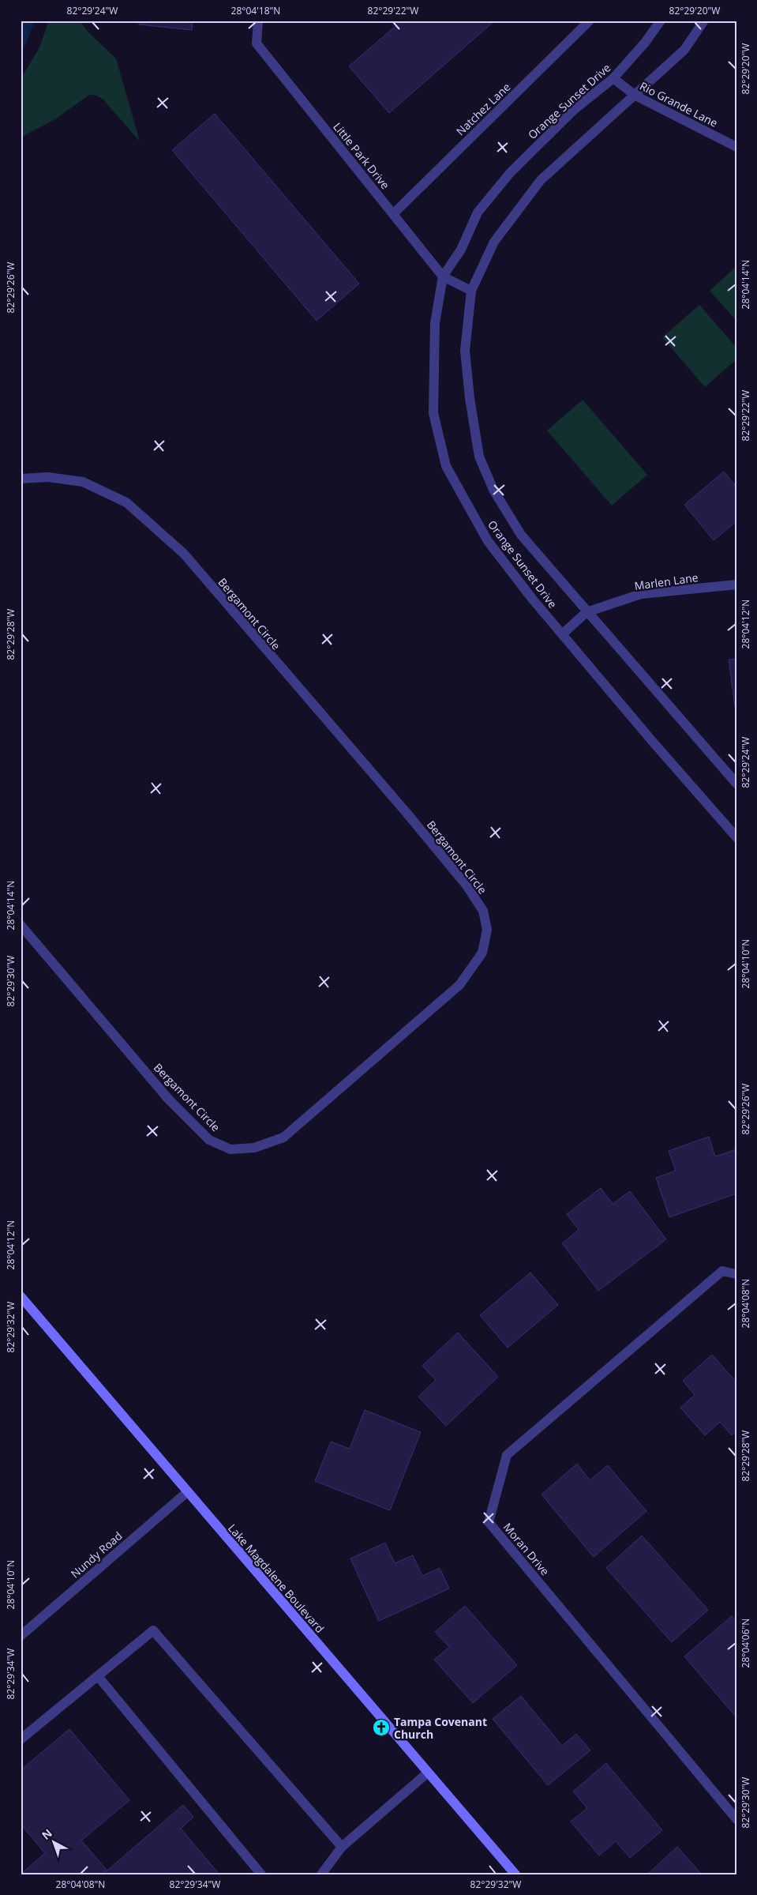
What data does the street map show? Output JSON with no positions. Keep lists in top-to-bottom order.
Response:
{
  "streets": {
    "street": [
      "Orange Sunset Drive",
      "Rio Grande Lane",
      "Natchez Lane",
      "Little Park Drive",
      "Marlen Lane",
      "Bergamont Circle",
      "Moran Drive",
      "Nundy Road",
      "Lake Magdalene Boulevard"
    ]
  },
  "crossings": [
    ["Orange Sunset Drive", "Rio Grande Lane"],
    ["Orange Sunset Drive", "Little Park Drive"],
    ["Orange Sunset Drive", "Marlen Lane"],
    ["Natchez Lane", "Little Park Drive"],
    ["Nundy Road", "Lake Magdalene Boulevard"]
  ],
  "places": {
    "church": ["Tampa Covenant Church"]
  },
  "north": "top left",
  "coordinates": [
    "82°29'24\"W",
    "28°04'18\"N",
    "82°29'22\"W",
    "82°29'20\"W",
    "28°04'14\"N",
    "82°29'26\"W",
    "28°04'12\"N",
    "82°29'28\"W",
    "28°04'10\"N",
    "82°29'30\"W",
    "28°04'08\"N",
    "82°29'32\"W",
    "28°04'06\"N",
    "82°29'34\"W"
  ]
}
